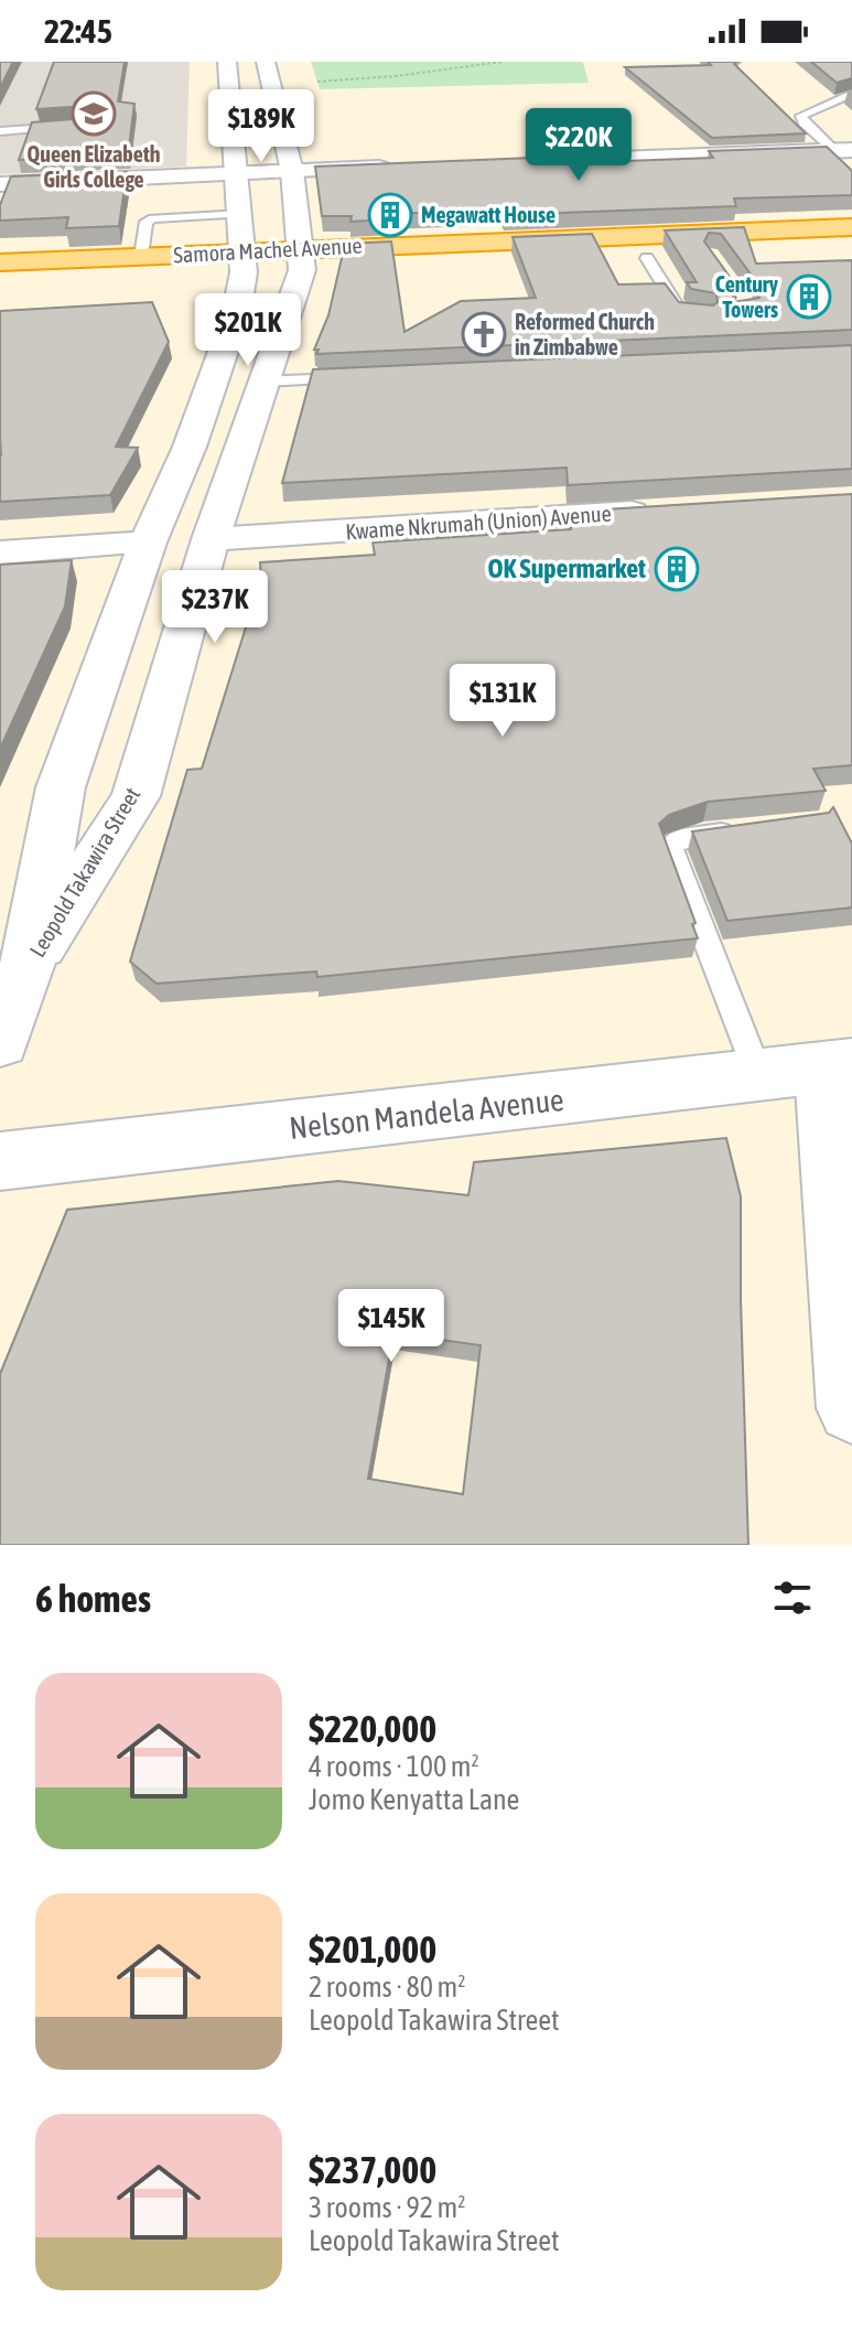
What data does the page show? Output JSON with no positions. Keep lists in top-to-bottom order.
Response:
{
  "streets": {
    "highway": ["Samora Machel Avenue"],
    "street": ["Kwame Nkrumah (Union) Avenue", "Leopold Takawira Street", "Nelson Mandela Avenue"]
  },
  "crossings": [
    ["Samora Machel Avenue", "Leopold Takawira Street"],
    ["Kwame Nkrumah (Union) Avenue", "Leopold Takawira Street"]
  ],
  "places": {
    "school or university": ["Queen Elizabeth Girls College"],
    "building": ["Megawatt House", "Century Towers", "OK Supermarket"],
    "church": ["Reformed Church in Zimbabwe"]
  },
  "page": {
    "status": "22:45",
    "price": [
      "$189K",
      "$220K",
      "$201K",
      "$237K",
      "$131K",
      "$145K"
    ],
    "heading": "6 homes",
    "list": [
      {
        "name": "$220,000",
        "note": "4 rooms · 100 m² · Jomo Kenyatta Lane"
      },
      {
        "name": "$201,000",
        "note": "2 rooms · 80 m² · Leopold Takawira Street"
      },
      {
        "name": "$237,000",
        "note": "3 rooms · 92 m² · Leopold Takawira Street"
      }
    ]
  }
}
